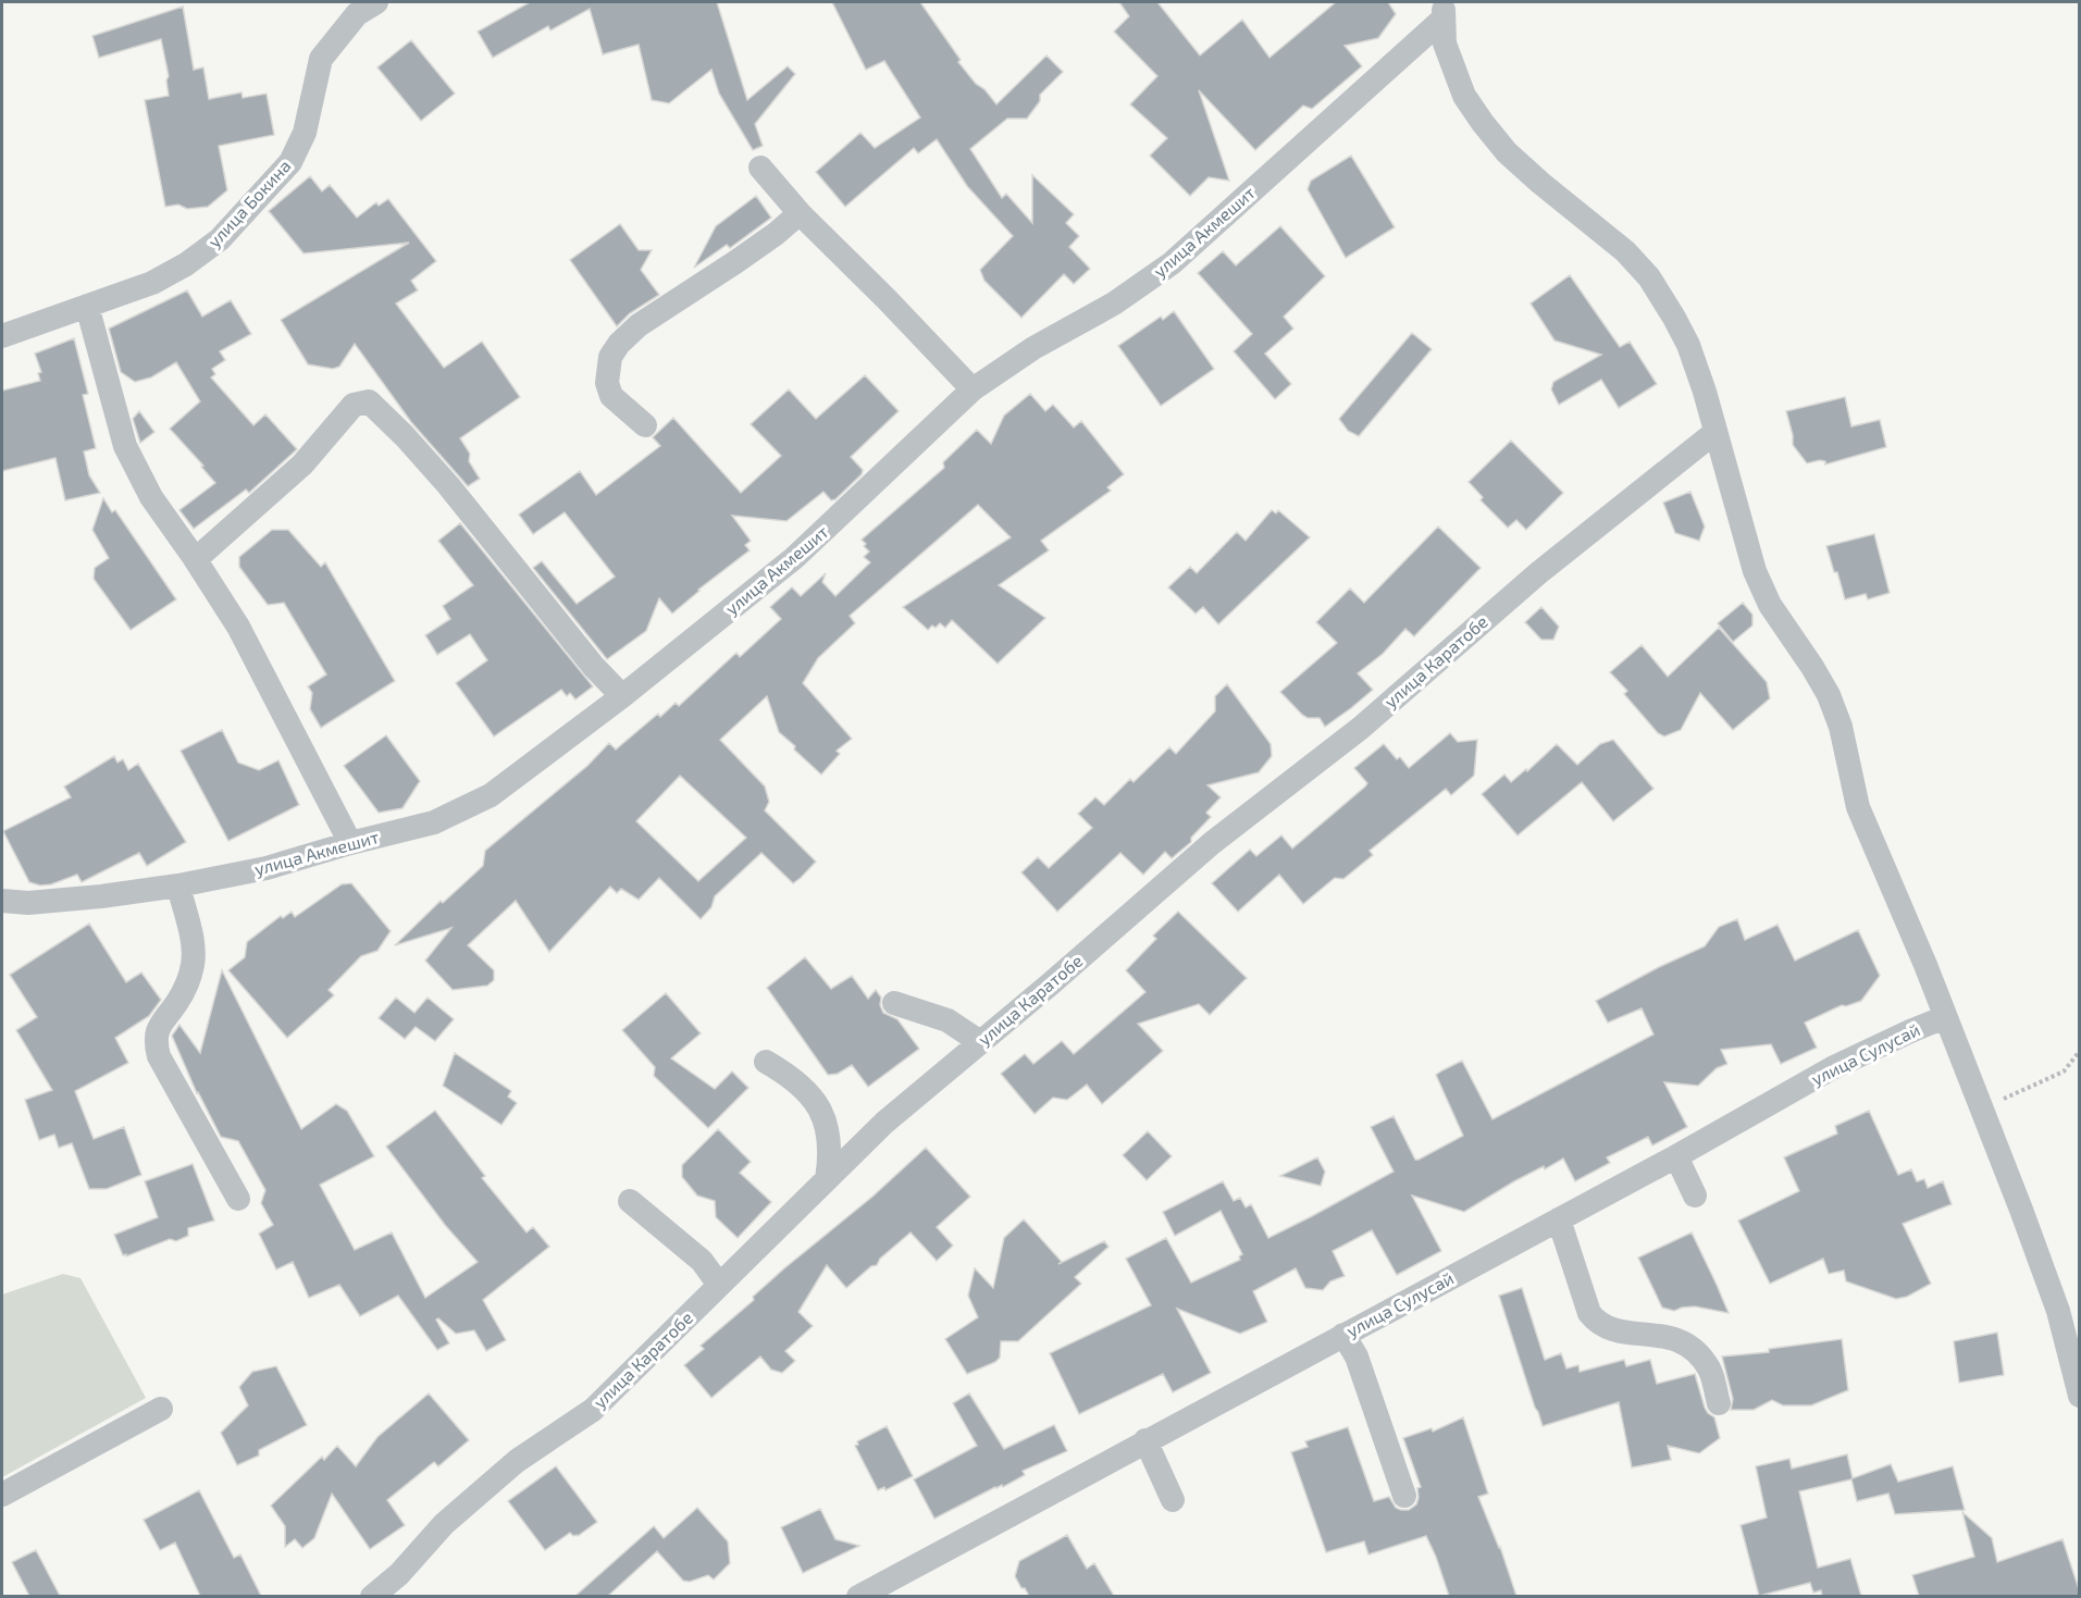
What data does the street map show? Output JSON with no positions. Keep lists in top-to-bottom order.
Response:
{
  "streets": {
    "street": [
      "улица Бокина",
      "улица Акмешит",
      "улица Каратобе",
      "улица Сулусай"
    ]
  }
}
